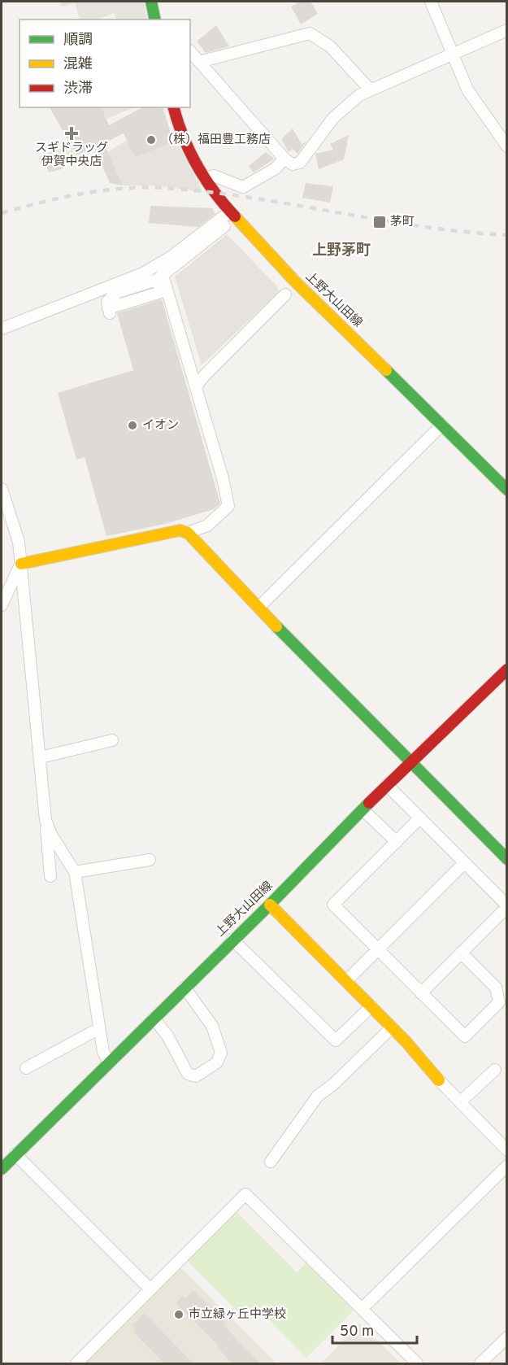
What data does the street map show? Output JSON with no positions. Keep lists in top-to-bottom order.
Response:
{
  "streets": {
    "main road": ["上野大山田線"]
  },
  "districts": ["上野茅町"],
  "places": {
    "health": ["スギドラッグ 伊賀中央店"],
    "other": ["（株）福田豊工務店", "イオン", "市立緑ヶ丘中学校"],
    "transit": ["茅町"]
  },
  "legend": ["順調", "混雑", "渋滞"],
  "scale_bar": "50 m"
}
